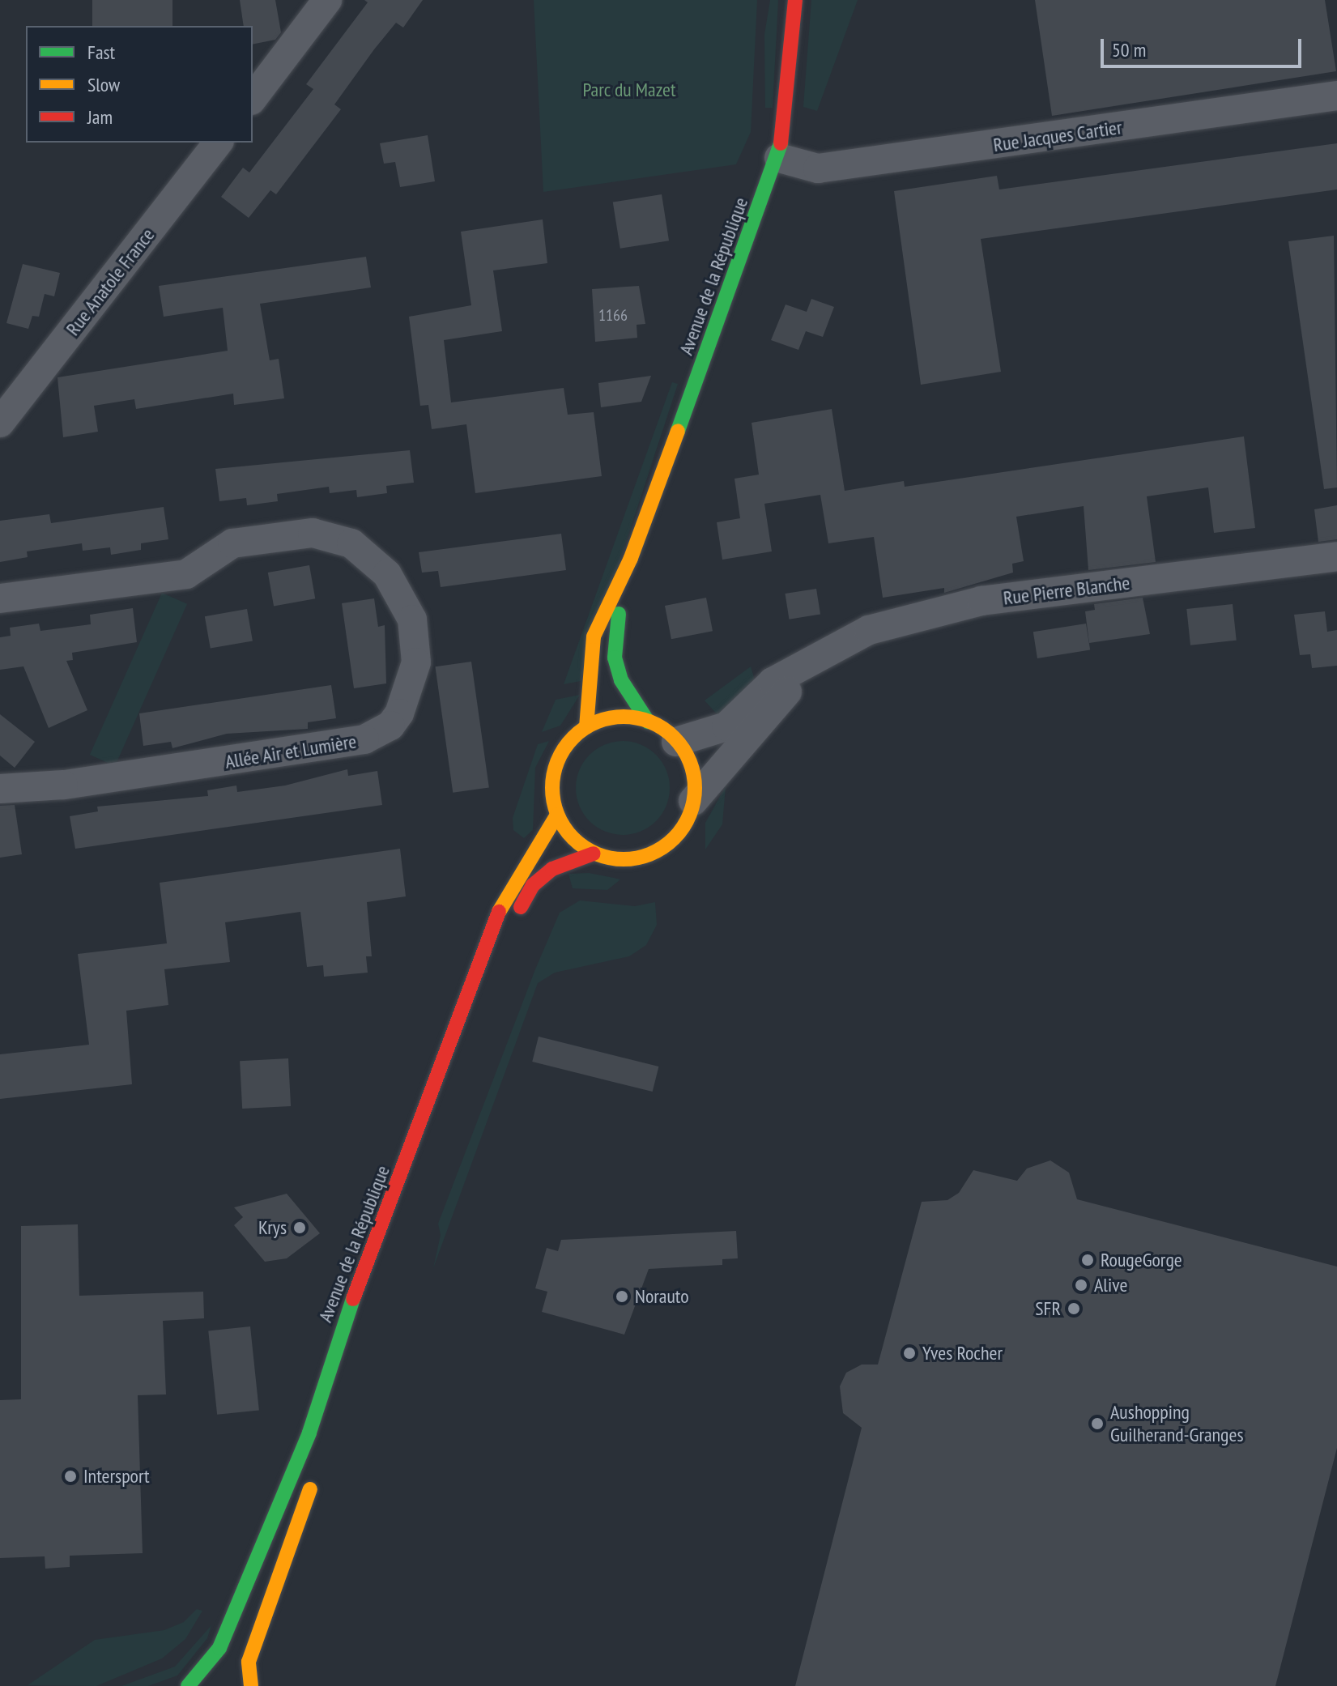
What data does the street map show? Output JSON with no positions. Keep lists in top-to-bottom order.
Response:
{
  "streets": {
    "main road": ["Avenue de la République"],
    "street": [
      "Rue Jacques Cartier",
      "Rue Anatole France",
      "Rue Pierre Blanche",
      "Allée Air et Lumière"
    ]
  },
  "crossings": [
    ["Rue Jacques Cartier", "Avenue de la République"],
    ["Avenue de la République", "Rue Pierre Blanche"]
  ],
  "parks": ["Parc du Mazet"],
  "places": [
    "Krys",
    "RougeGorge",
    "Alive",
    "Norauto",
    "SFR",
    "Yves Rocher",
    "Aushopping Guilherand-Granges",
    "Intersport"
  ],
  "house_numbers": ["1166"],
  "legend": ["Fast", "Slow", "Jam"],
  "scale_bar": "50 m"
}
